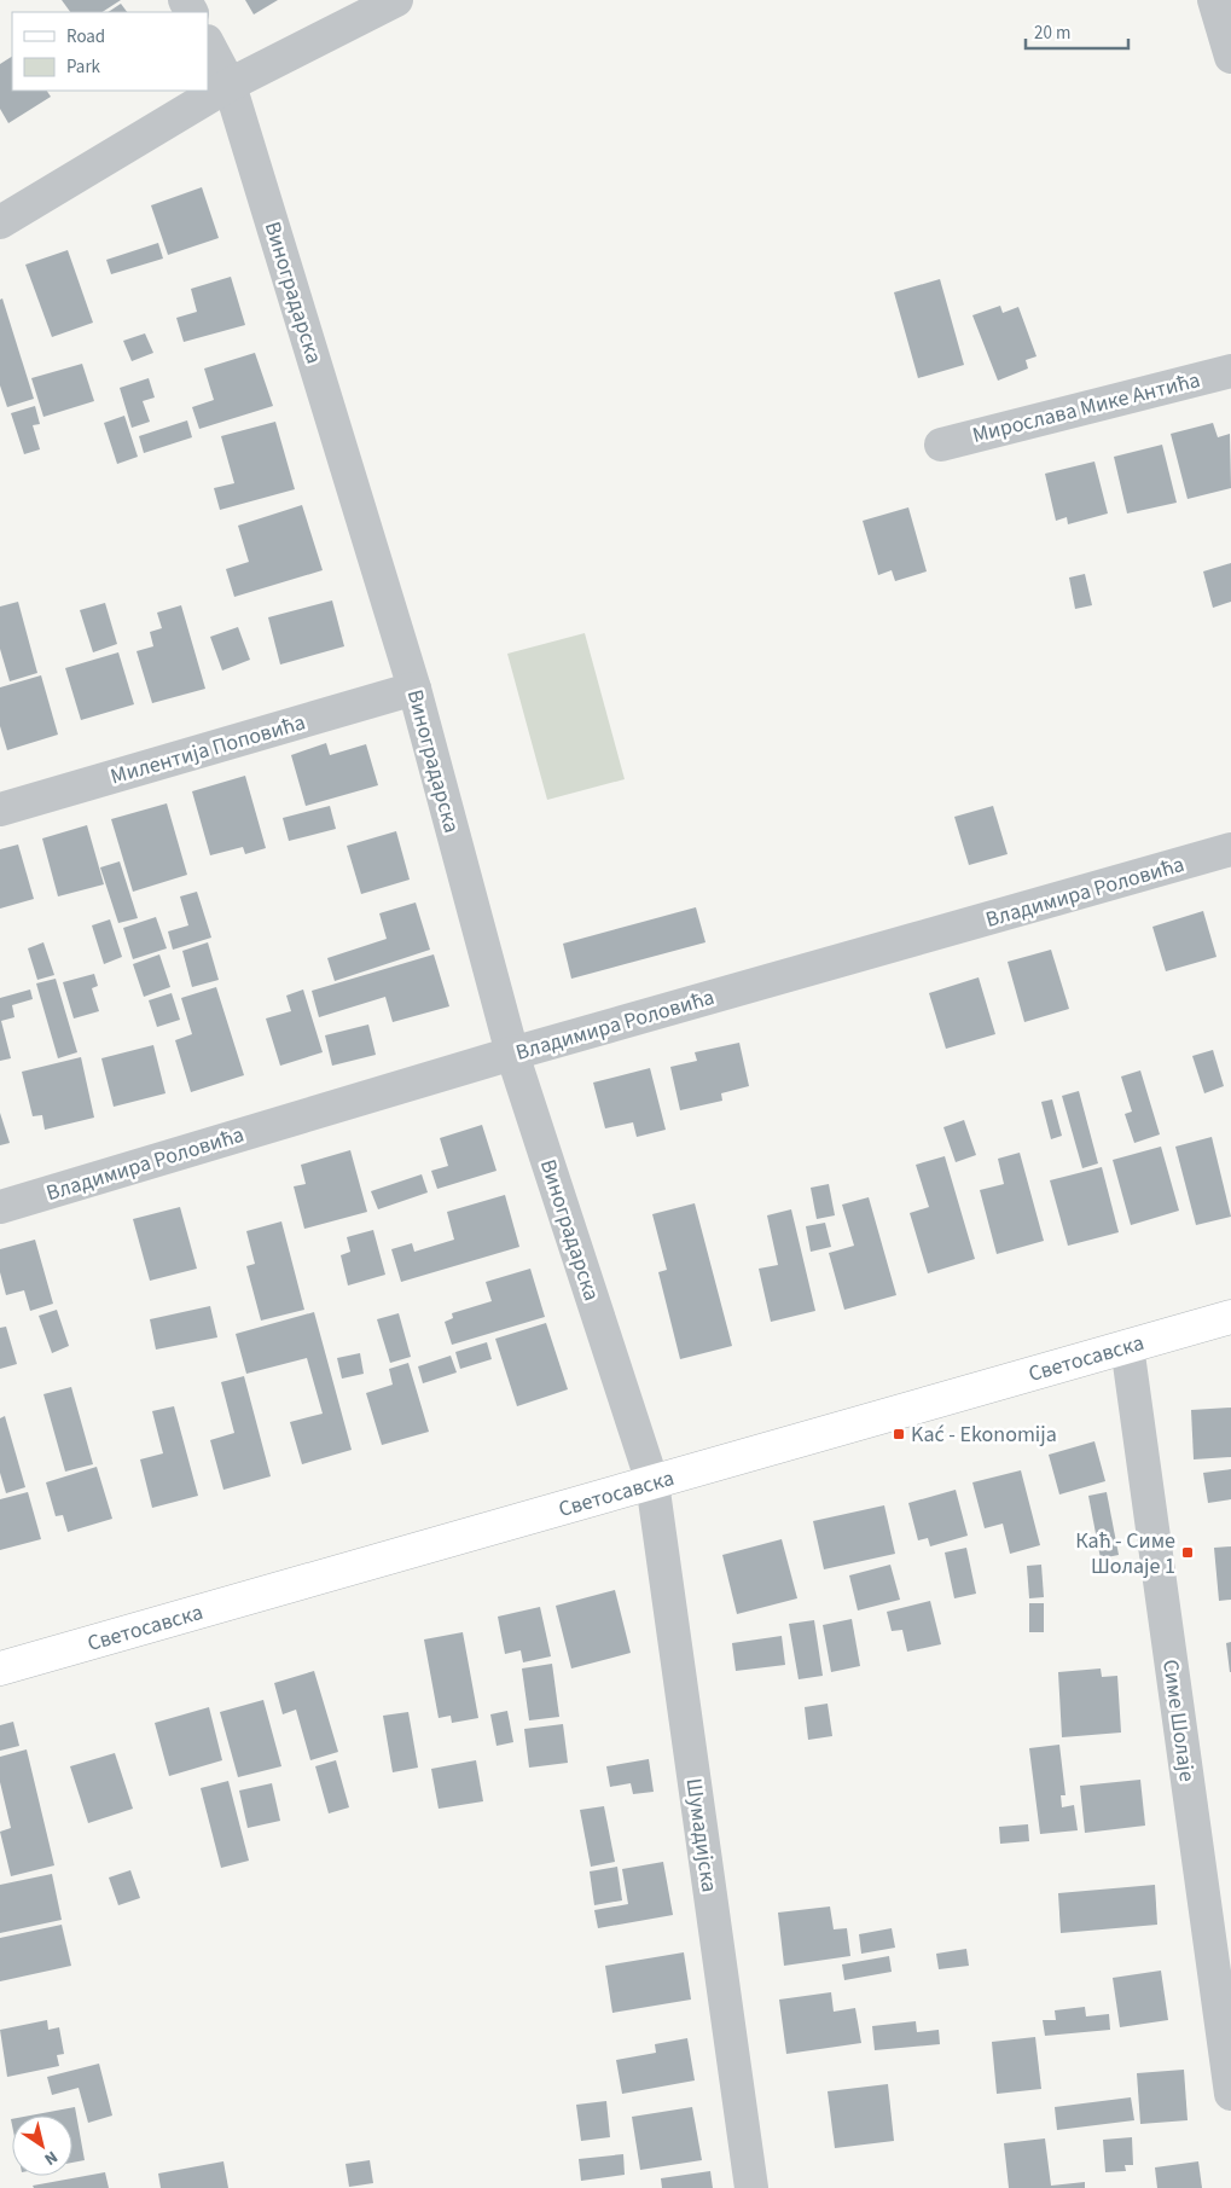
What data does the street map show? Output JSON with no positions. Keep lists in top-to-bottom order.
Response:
{
  "streets": {
    "main road": ["Светосавска"],
    "street": [
      "Виноградарска",
      "Мирослава Мике Антића",
      "Милентија Поповића",
      "Владимира Роловића",
      "Симе Шолаје",
      "Шумадијска"
    ]
  },
  "crossings": [
    ["Виноградарска", "Милентија Поповића"],
    ["Виноградарска", "Владимира Роловића"],
    ["Виноградарска", "Светосавска"],
    ["Виноградарска", "Шумадијска"],
    ["Светосавска", "Симе Шолаје"],
    ["Светосавска", "Шумадијска"]
  ],
  "places": {
    "transit": ["Kać - Ekonomija", "Каћ - Симе Шолаје 1"]
  },
  "legend": ["Road", "Park"],
  "scale_bar": "20 m",
  "north": "bottom right"
}
